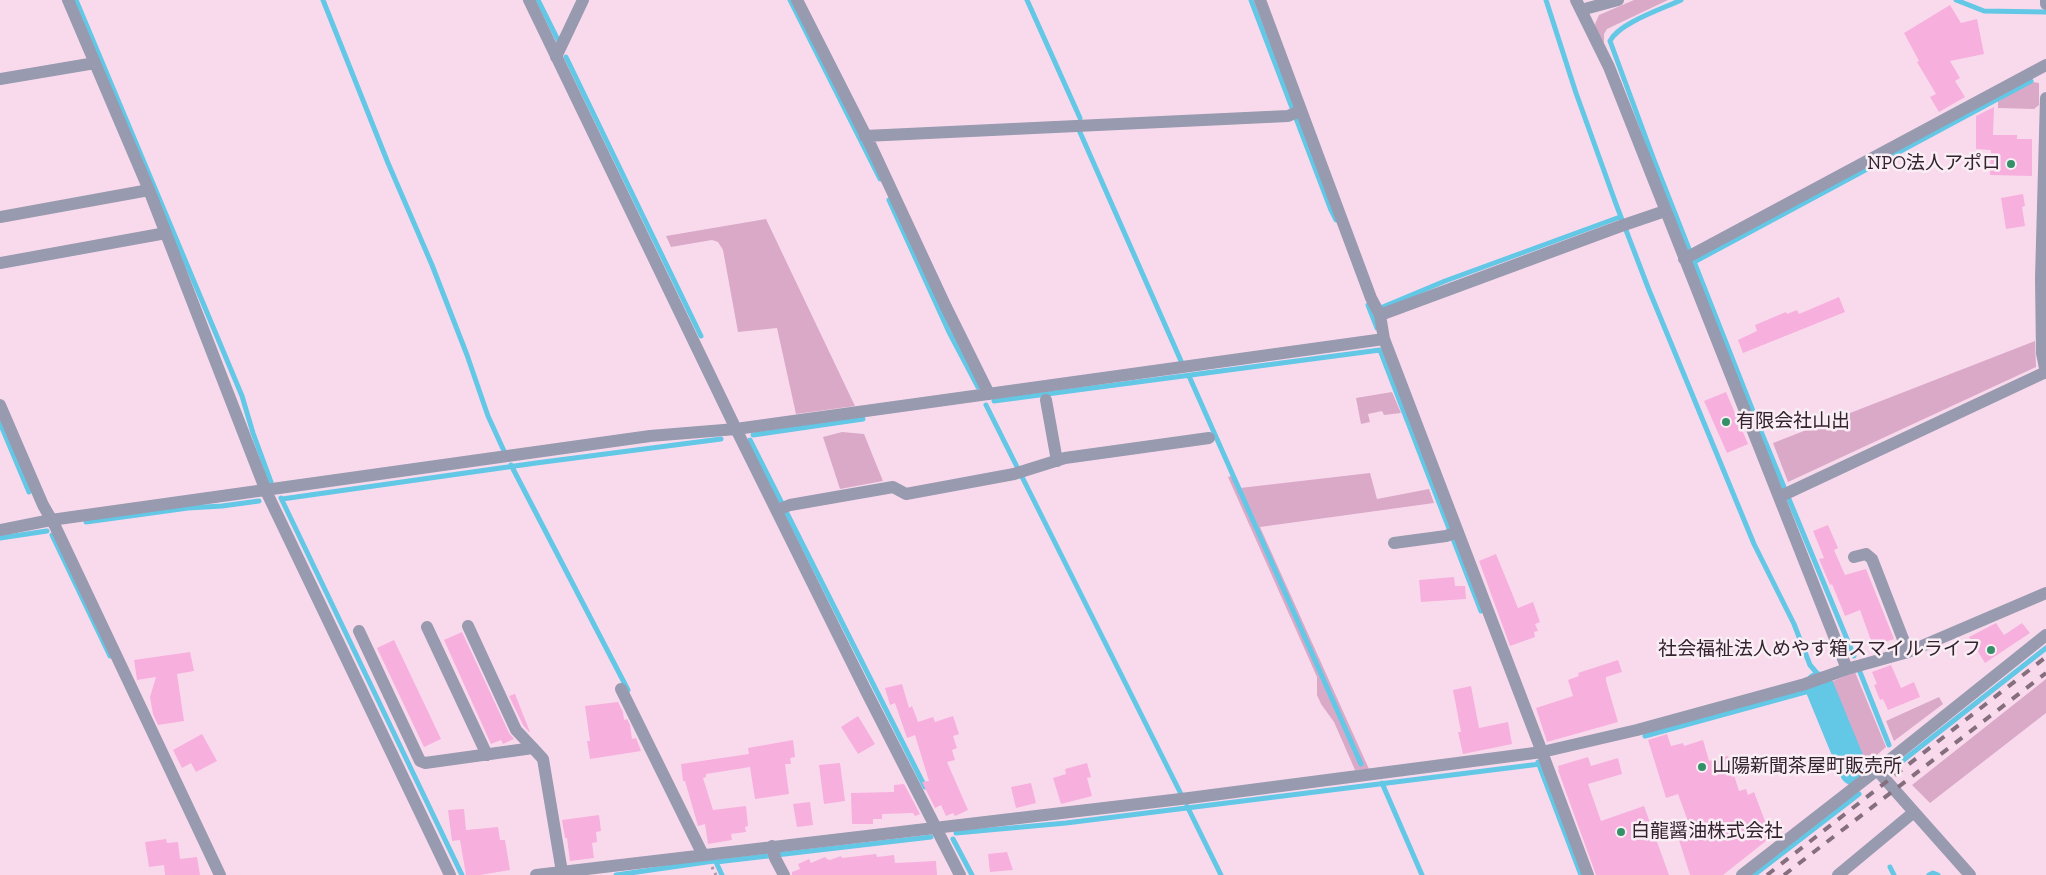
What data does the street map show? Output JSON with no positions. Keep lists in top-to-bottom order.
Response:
{
  "places": [
    "NPO法人アポロ",
    "有限会社山出",
    "社会福祉法人めやす箱スマイルライフ",
    "山陽新聞茶屋町販売所",
    "白龍醤油株式会社"
  ]
}
